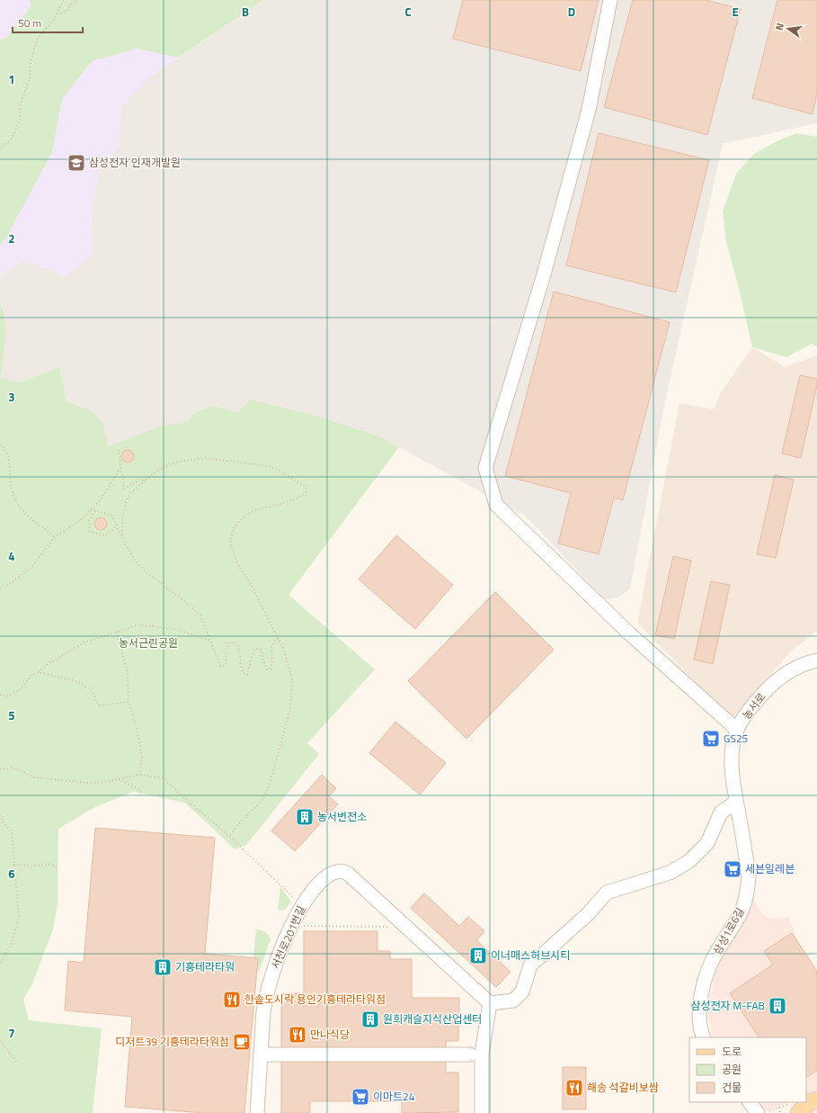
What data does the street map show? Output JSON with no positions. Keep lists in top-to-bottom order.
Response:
{
  "streets": {
    "street": ["농서로", "삼성1로6길", "서천로201번길"]
  },
  "crossings": [
    ["농서로", "삼성1로6길"]
  ],
  "parks": ["농서근린공원"],
  "places": {
    "school or university": ["삼성전자 인재개발원"],
    "supermarket": ["GS25", "세븐일레븐", "이마트24"],
    "building": [
      "농서변전소",
      "이너매스허브시티",
      "기흥테라타워",
      "삼성전자 M-FAB",
      "원희캐슬지식산업센터"
    ],
    "restaurant": ["한솥도시락 용인기흥테라타워점", "만나식당", "해송 석갈비보쌈"],
    "cafe": ["디저트39 기흥테라타워점"]
  },
  "legend": ["도로", "공원", "건물"],
  "scale_bar": "50 m",
  "north": "left",
  "grid": {
    "columns": [
      "B",
      "C",
      "D",
      "E"
    ],
    "rows": [
      "1",
      "2",
      "3",
      "4",
      "5",
      "6",
      "7"
    ]
  }
}
